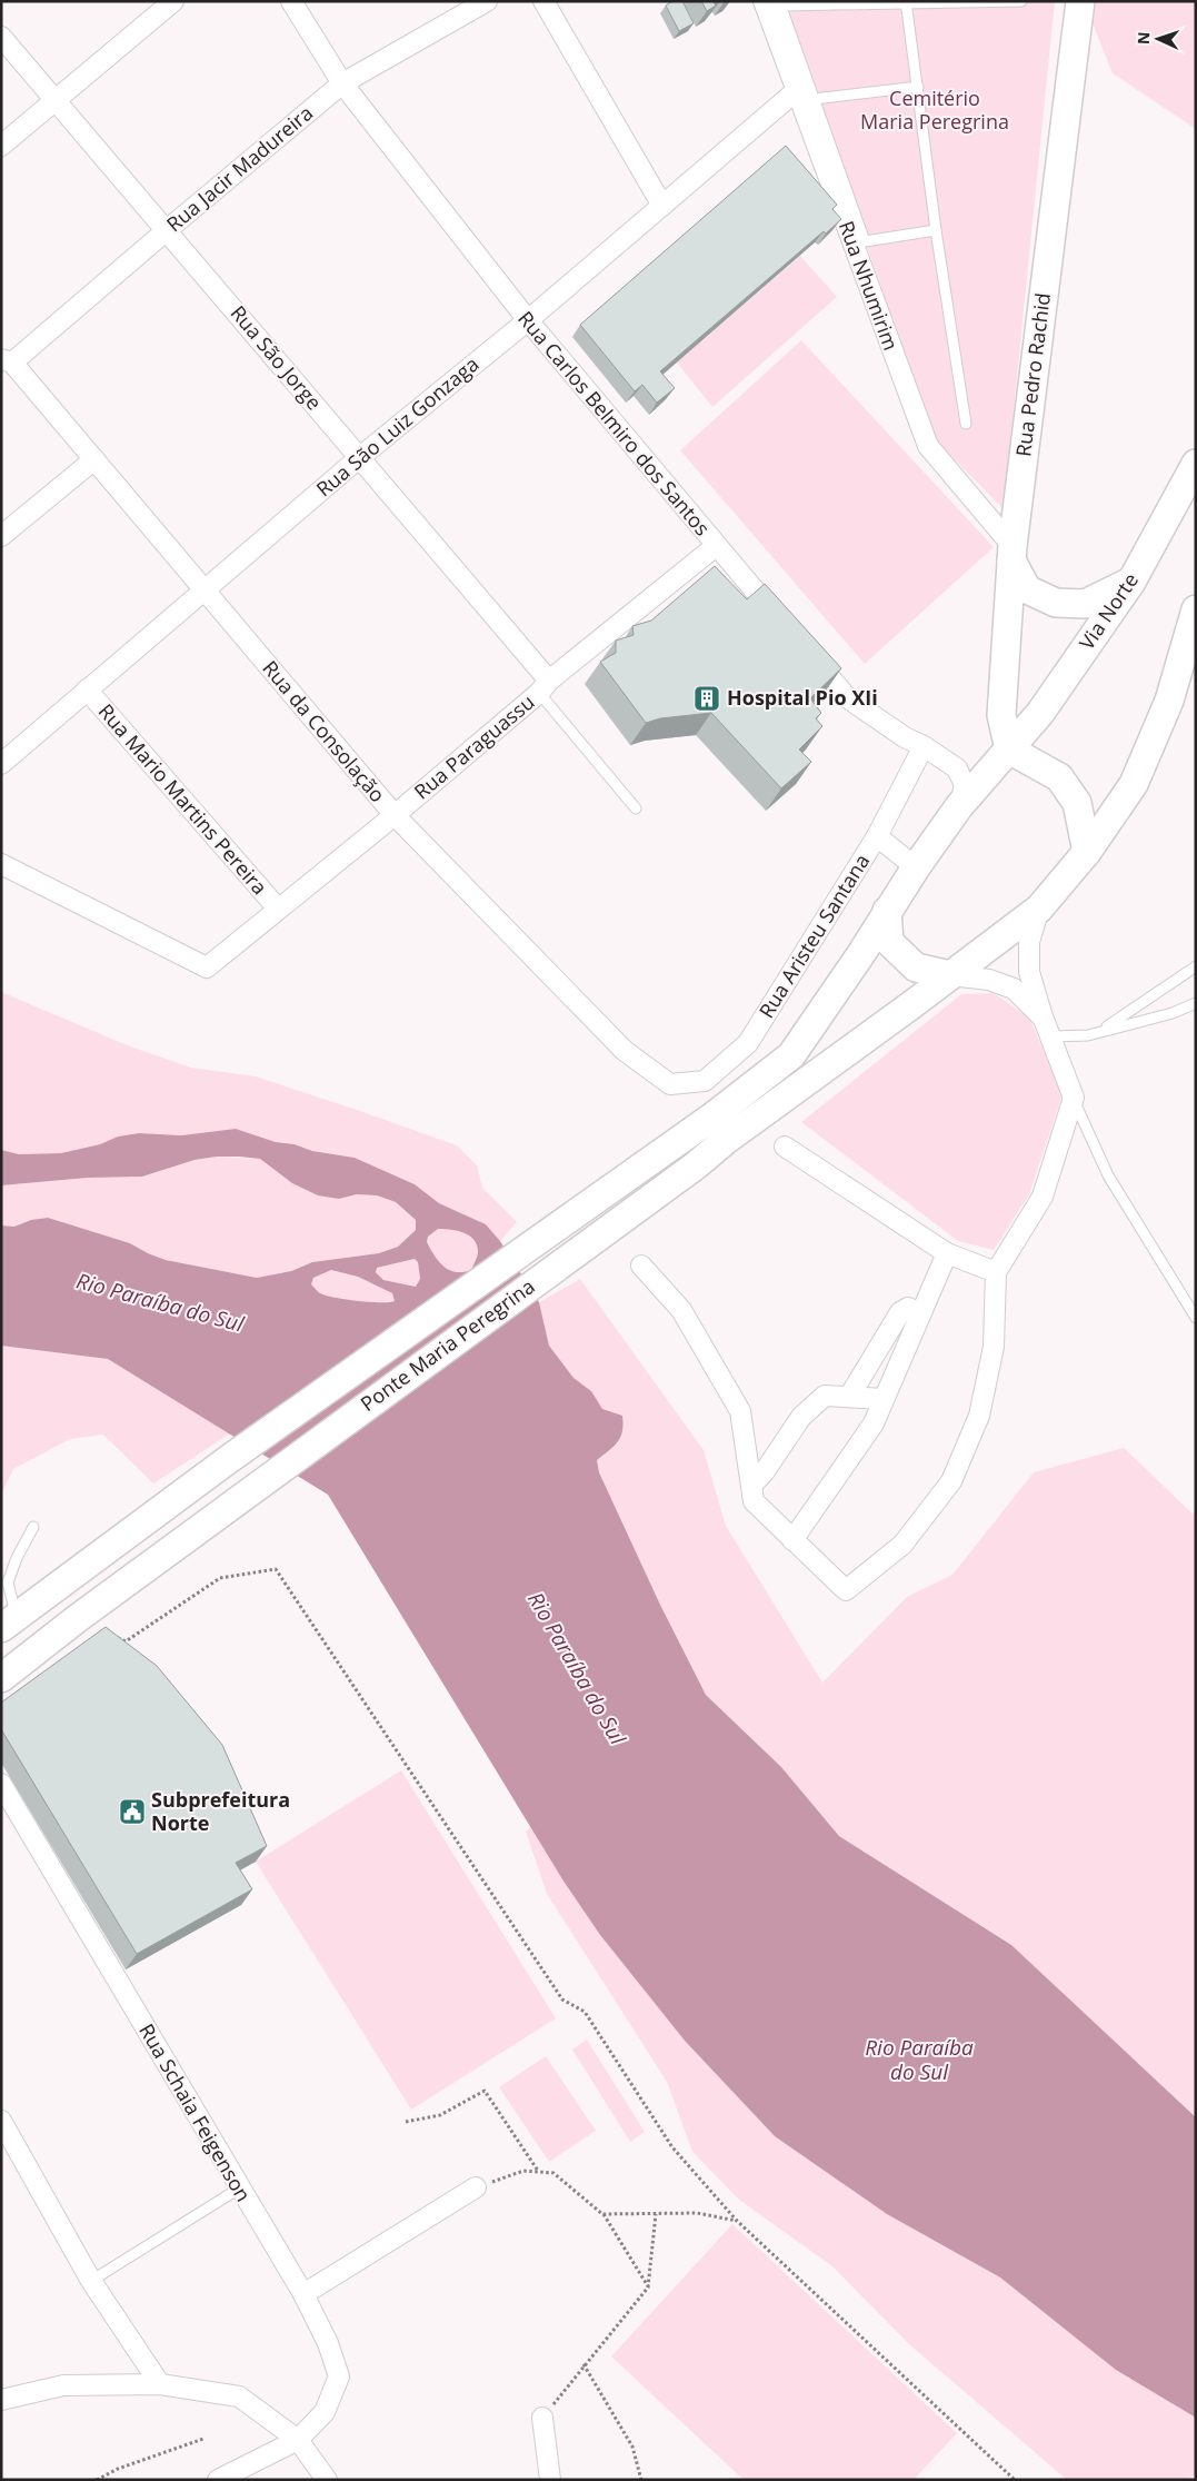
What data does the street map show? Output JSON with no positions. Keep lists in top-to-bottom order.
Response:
{
  "streets": {
    "main road": ["Rua Pedro Rachid", "Via Norte", "Ponte Maria Peregrina"],
    "street": [
      "Rua Jacir Madureira",
      "Rua Nhumirim",
      "Rua São Jorge",
      "Rua Carlos Belmiro dos Santos",
      "Rua São Luiz Gonzaga",
      "Rua da Consolação",
      "Rua Paraguassu",
      "Rua Mario Martins Pereira",
      "Rua Aristeu Santana",
      "Rua Schaia Feigenson"
    ]
  },
  "crossings": [
    ["Rua Jacir Madureira", "Rua São Jorge"],
    ["Rua Jacir Madureira", "Rua Carlos Belmiro dos Santos"],
    ["Rua Jacir Madureira", "Rua da Consolação"],
    ["Rua Nhumirim", "Rua Pedro Rachid"],
    ["Rua Nhumirim", "Rua São Luiz Gonzaga"],
    ["Rua São Jorge", "Rua São Luiz Gonzaga"],
    ["Rua São Jorge", "Rua Paraguassu"],
    ["Rua Pedro Rachid", "Via Norte"],
    ["Rua Carlos Belmiro dos Santos", "Rua São Luiz Gonzaga"],
    ["Rua Carlos Belmiro dos Santos", "Rua Paraguassu"],
    ["Rua São Luiz Gonzaga", "Rua da Consolação"],
    ["Rua São Luiz Gonzaga", "Rua Mario Martins Pereira"],
    ["Via Norte", "Ponte Maria Peregrina"],
    ["Rua da Consolação", "Rua Paraguassu"],
    ["Rua da Consolação", "Rua Aristeu Santana"],
    ["Rua Paraguassu", "Rua Mario Martins Pereira"]
  ],
  "water": ["Rio Paraíba do Sul"],
  "parks": ["Cemitério Maria Peregrina"],
  "places": {
    "building": ["Hospital Pio XIi"],
    "public building": ["Subprefeitura Norte"]
  },
  "north": "left"
}
